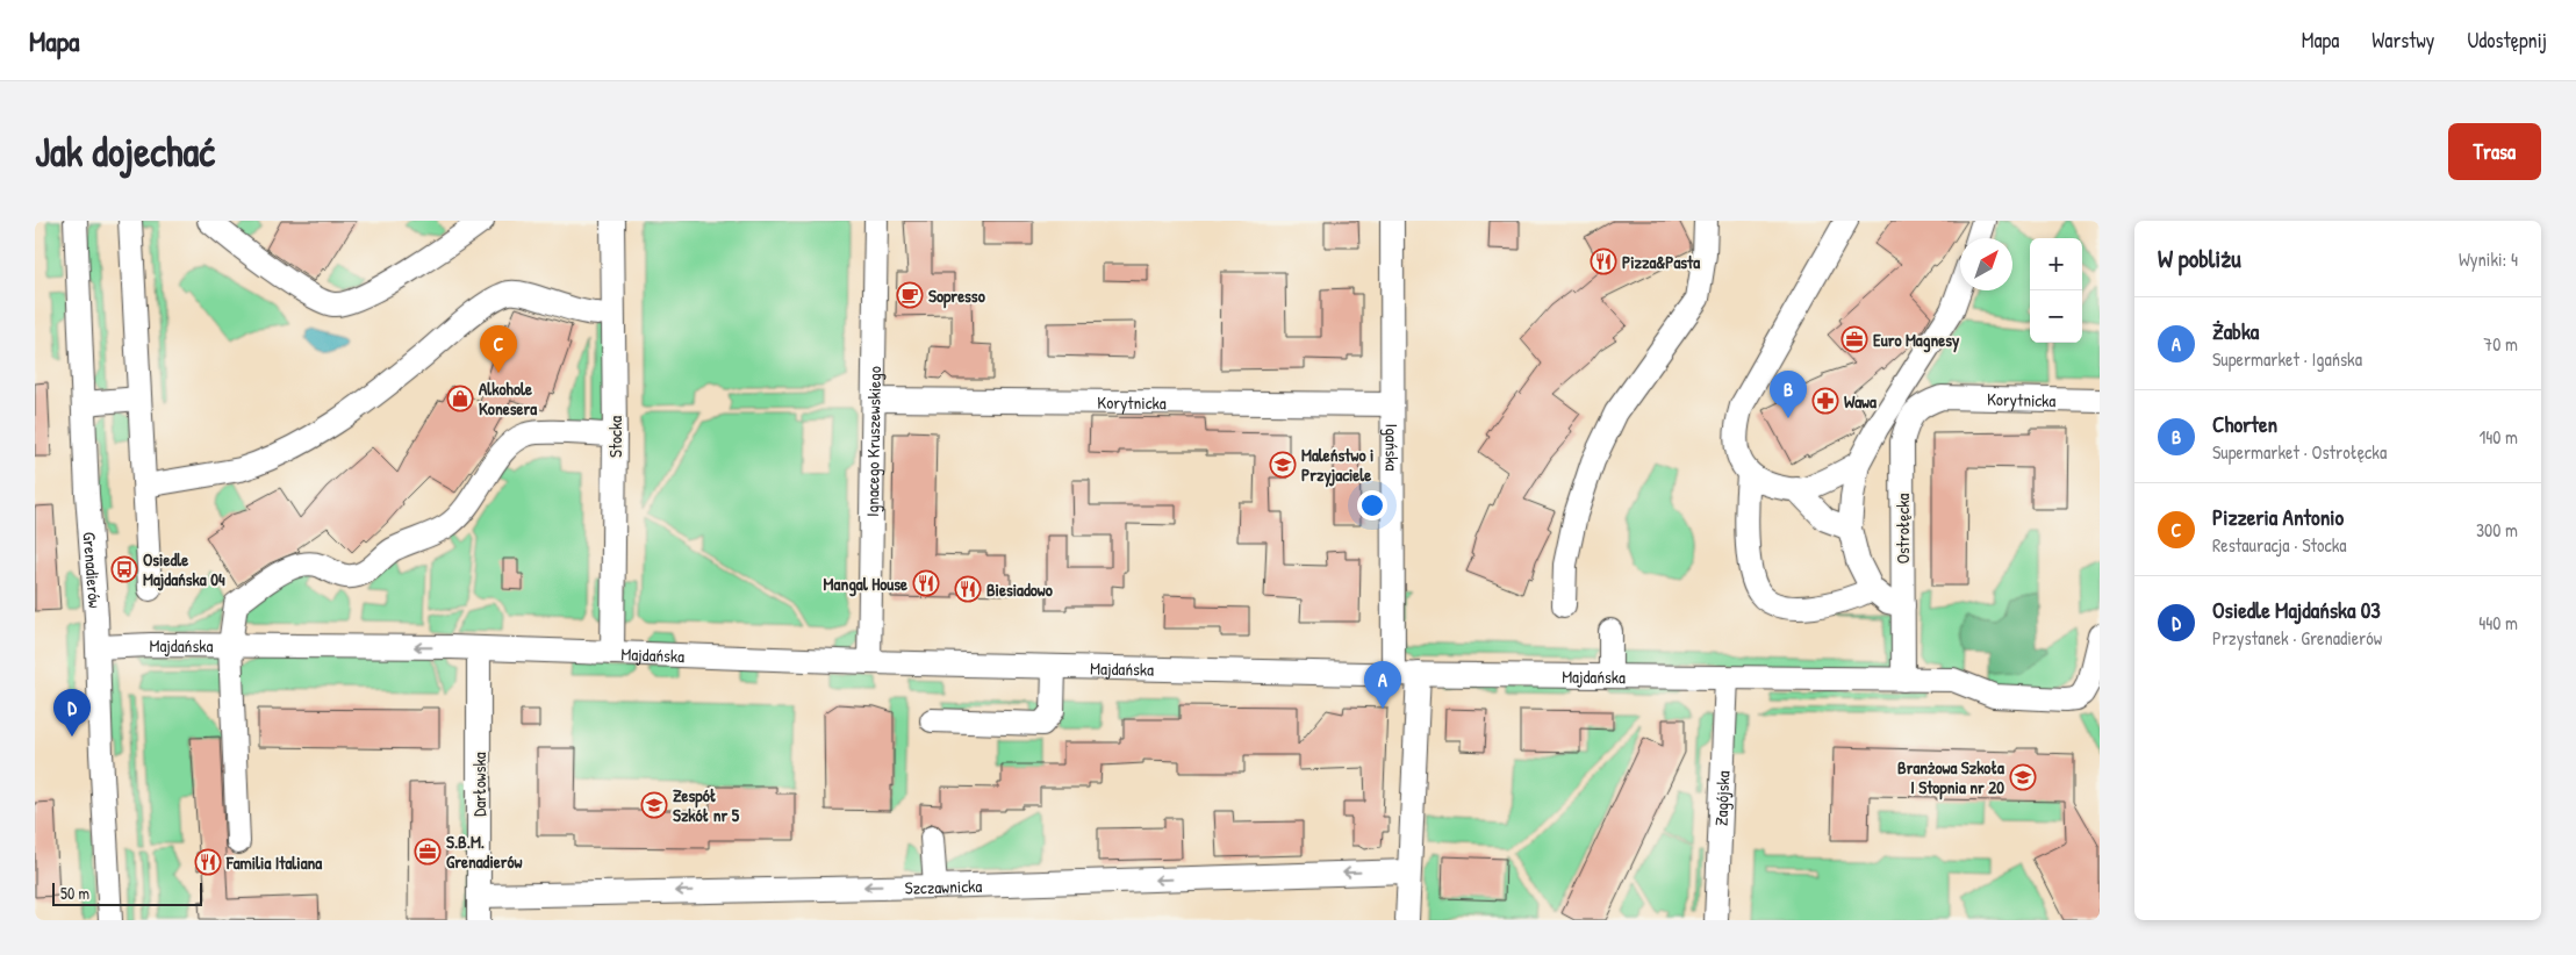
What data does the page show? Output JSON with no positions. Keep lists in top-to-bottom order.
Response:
{
  "streets": {
    "street": [
      "Korytnicka",
      "Stocka",
      "Ignacego Kruszewskiego",
      "Igańska",
      "Ostrołęcka",
      "Grenadierów",
      "Majdańska",
      "Darłowska",
      "Zagójska",
      "Szczawnicka"
    ]
  },
  "crossings": [
    ["Korytnicka", "Ignacego Kruszewskiego"],
    ["Korytnicka", "Igańska"],
    ["Korytnicka", "Ostrołęcka"],
    ["Stocka", "Majdańska"],
    ["Ignacego Kruszewskiego", "Majdańska"],
    ["Igańska", "Majdańska"],
    ["Ostrołęcka", "Majdańska"],
    ["Grenadierów", "Majdańska"],
    ["Majdańska", "Darłowska"],
    ["Majdańska", "Zagójska"],
    ["Darłowska", "Szczawnicka"]
  ],
  "one_way": ["Szczawnicka"],
  "places": {
    "restaurant": [
      "Pizza&Pasta",
      "Mangal House",
      "Biesiadowo",
      "Familia Italiana"
    ],
    "cafe": ["Sopresso"],
    "office": ["Euro Magnesy", "S.B.M. Grenadierów"],
    "shop": ["Alkohole Konesera"],
    "pharmacy": ["Wawa"],
    "school or university": ["Maleństwo i Przyjaciele", "Branżowa Szkoła I Stopnia nr 20", "Zespół Szkół nr 5"],
    "bus stop": ["Osiedle Majdańska 04"]
  },
  "scale_bar": "50 m",
  "north": "top right",
  "page": {
    "header": "Mapa",
    "nav": ["Mapa", "Warstwy", "Udostępnij"],
    "buttons": "Trasa",
    "title": "Jak dojechać",
    "heading": ["W pobliżu", "Wyniki: 4"],
    "map_buttons": ["+", "−"],
    "list": [
      {
        "mark": "A",
        "name": "Żabka",
        "note": "Supermarket · Igańska",
        "value": "70 m"
      },
      {
        "mark": "B",
        "name": "Chorten",
        "note": "Supermarket · Ostrołęcka",
        "value": "140 m"
      },
      {
        "mark": "C",
        "name": "Pizzeria Antonio",
        "note": "Restauracja · Stocka",
        "value": "300 m"
      },
      {
        "mark": "D",
        "name": "Osiedle Majdańska 03",
        "note": "Przystanek · Grenadierów",
        "value": "440 m"
      }
    ],
    "pins": [
      "C",
      "B",
      "A",
      "D"
    ],
    "scale": "50 m"
  }
}
